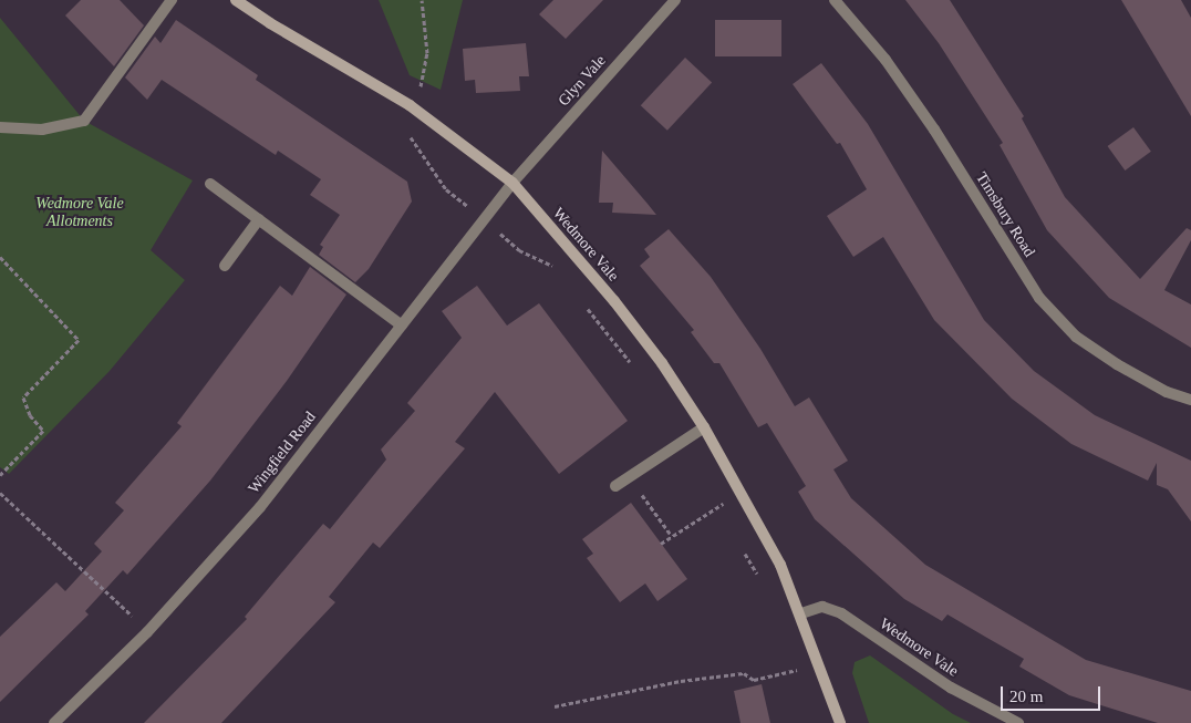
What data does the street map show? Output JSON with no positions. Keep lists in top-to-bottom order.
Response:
{
  "streets": {
    "street": [
      "Glyn Vale",
      "Timsbury Road",
      "Wedmore Vale",
      "Wingfield Road"
    ]
  },
  "crossings": [
    ["Glyn Vale", "Wedmore Vale"],
    ["Glyn Vale", "Wingfield Road"],
    ["Wedmore Vale", "Wingfield Road"]
  ],
  "parks": ["Wedmore Vale Allotments"],
  "scale_bar": "20 m"
}
